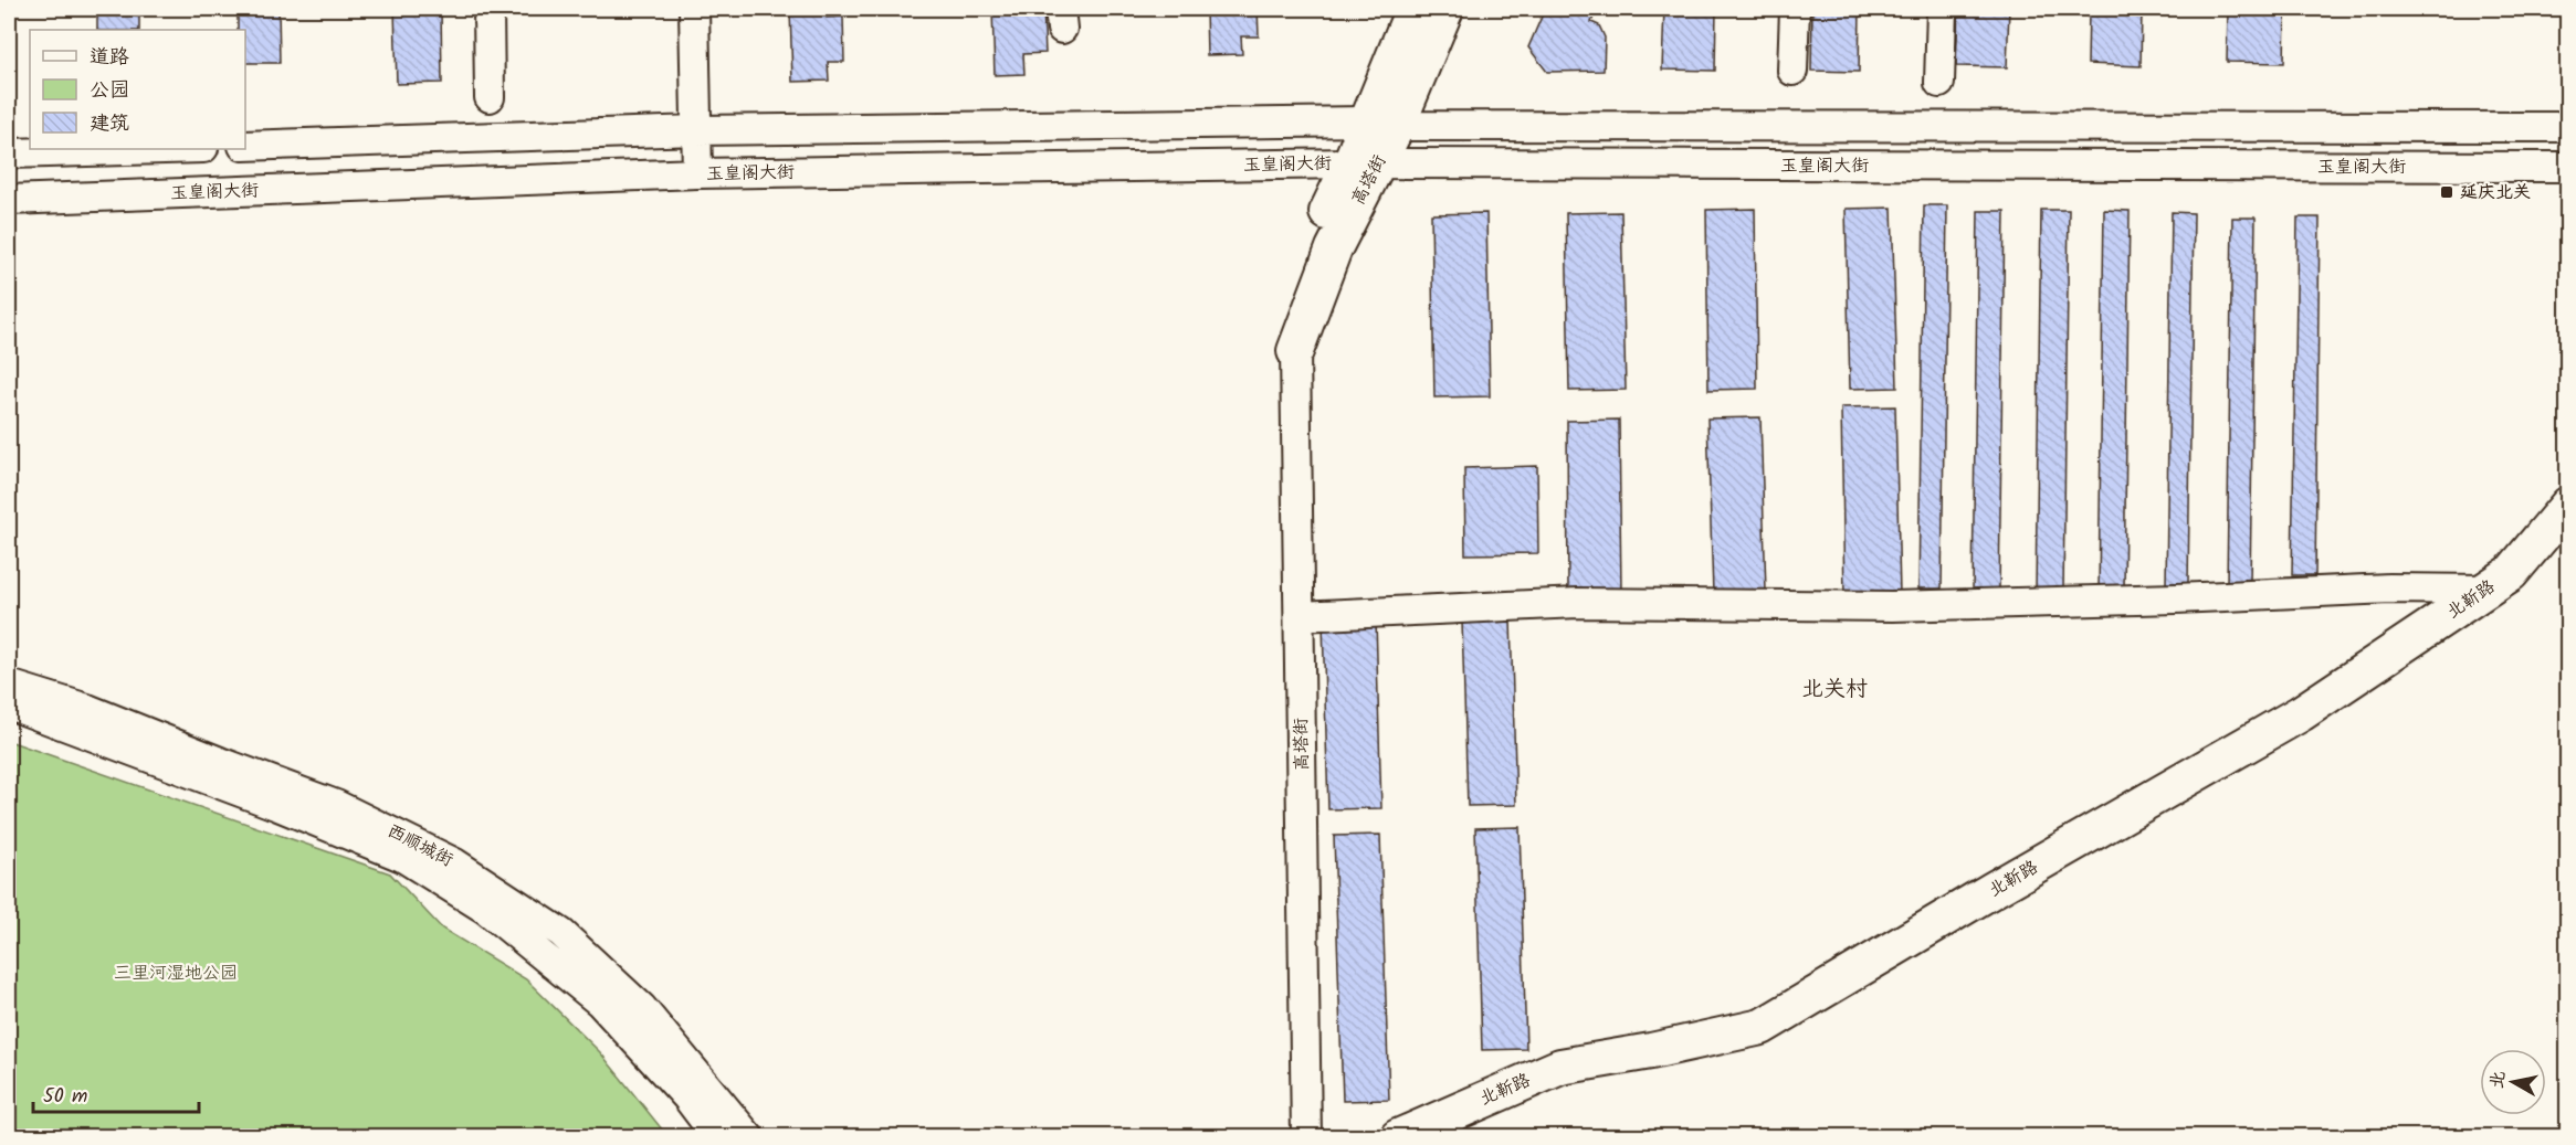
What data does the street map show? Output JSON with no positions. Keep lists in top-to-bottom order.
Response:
{
  "streets": {
    "main road": ["高塔街", "北靳路"],
    "street": ["玉皇阁大街", "西顺城街"]
  },
  "crossings": [
    ["玉皇阁大街", "高塔街"]
  ],
  "districts": ["北关村"],
  "parks": ["三里河湿地公园"],
  "places": {
    "transit": ["延庆北关"]
  },
  "legend": ["道路", "公园", "建筑"],
  "scale_bar": "50 m",
  "north": "left"
}
